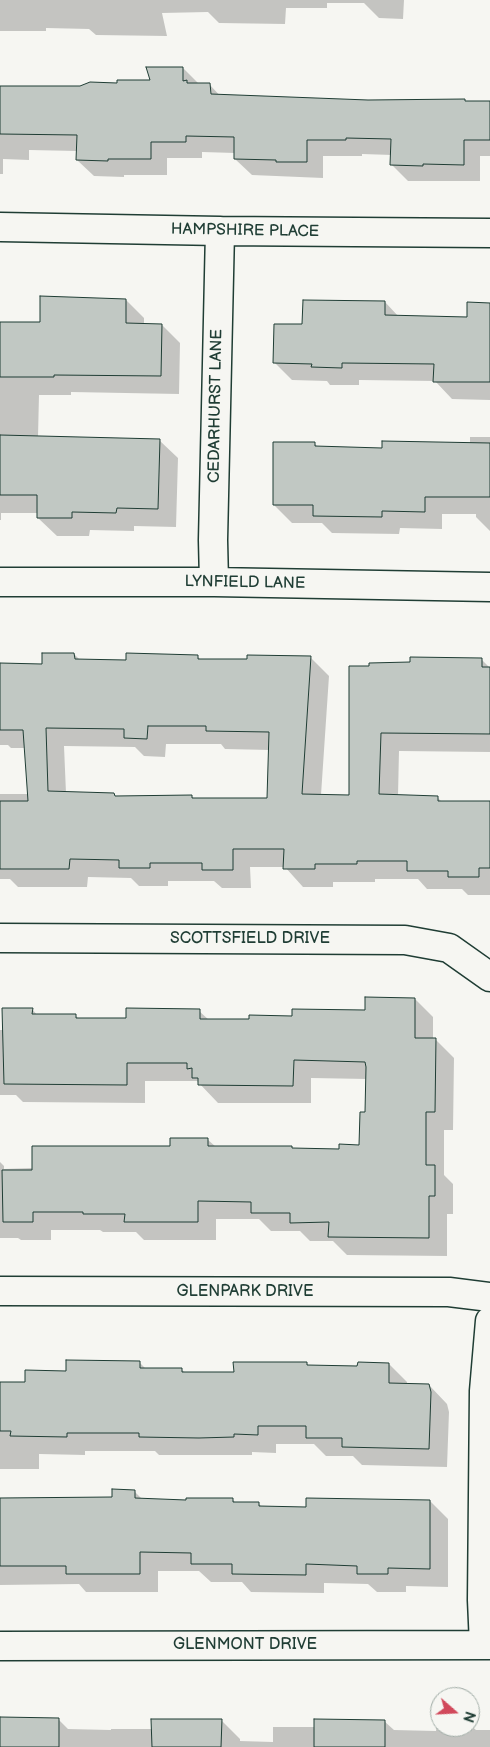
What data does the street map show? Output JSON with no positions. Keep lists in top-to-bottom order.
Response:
{
  "streets": {
    "street": [
      "HAMPSHIRE PLACE",
      "CEDARHURST LANE",
      "LYNFIELD LANE",
      "SCOTTSFIELD DRIVE",
      "GLENPARK DRIVE",
      "GLENMONT DRIVE"
    ]
  },
  "crossings": [
    ["HAMPSHIRE PLACE", "CEDARHURST LANE"],
    ["CEDARHURST LANE", "LYNFIELD LANE"]
  ],
  "north": "right"
}
